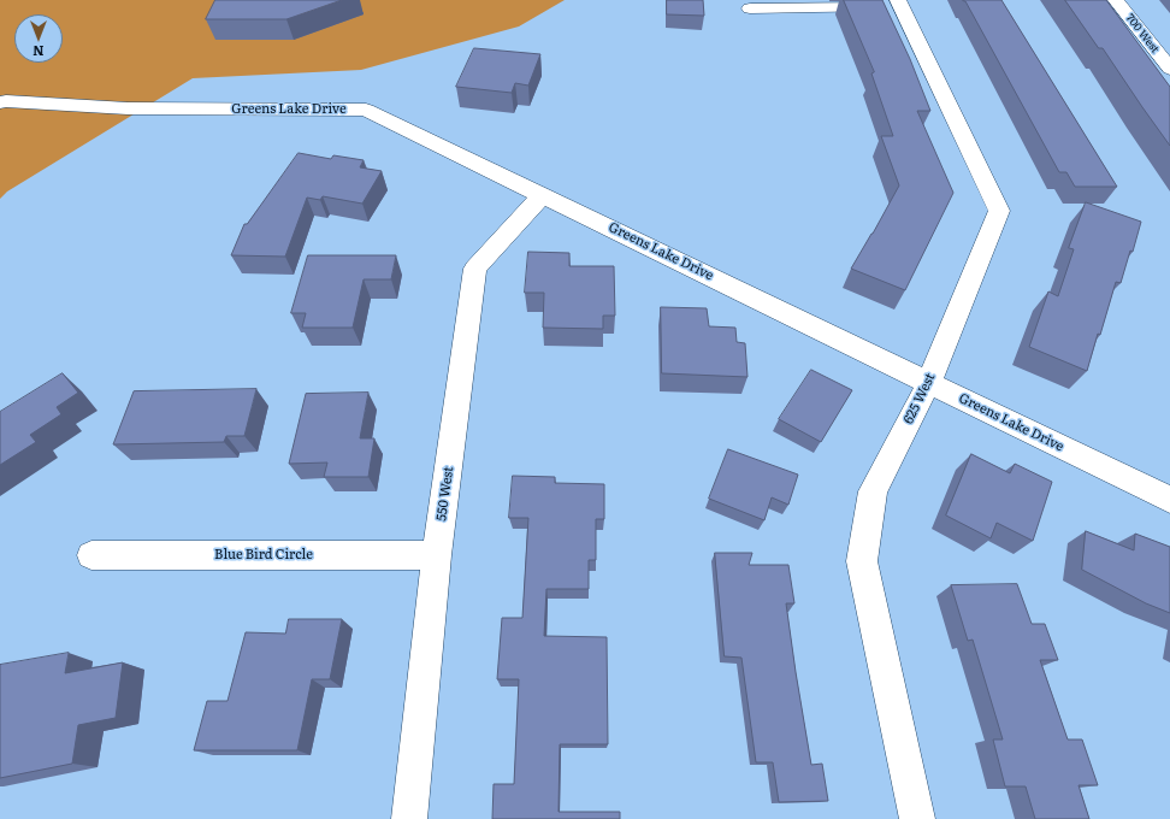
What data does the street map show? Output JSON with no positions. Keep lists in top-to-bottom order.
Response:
{
  "streets": {
    "street": [
      "700 West",
      "Greens Lake Drive",
      "625 West",
      "550 West",
      "Blue Bird Circle"
    ]
  },
  "crossings": [
    ["Greens Lake Drive", "625 West"],
    ["Greens Lake Drive", "550 West"],
    ["550 West", "Blue Bird Circle"]
  ],
  "north": "bottom"
}
